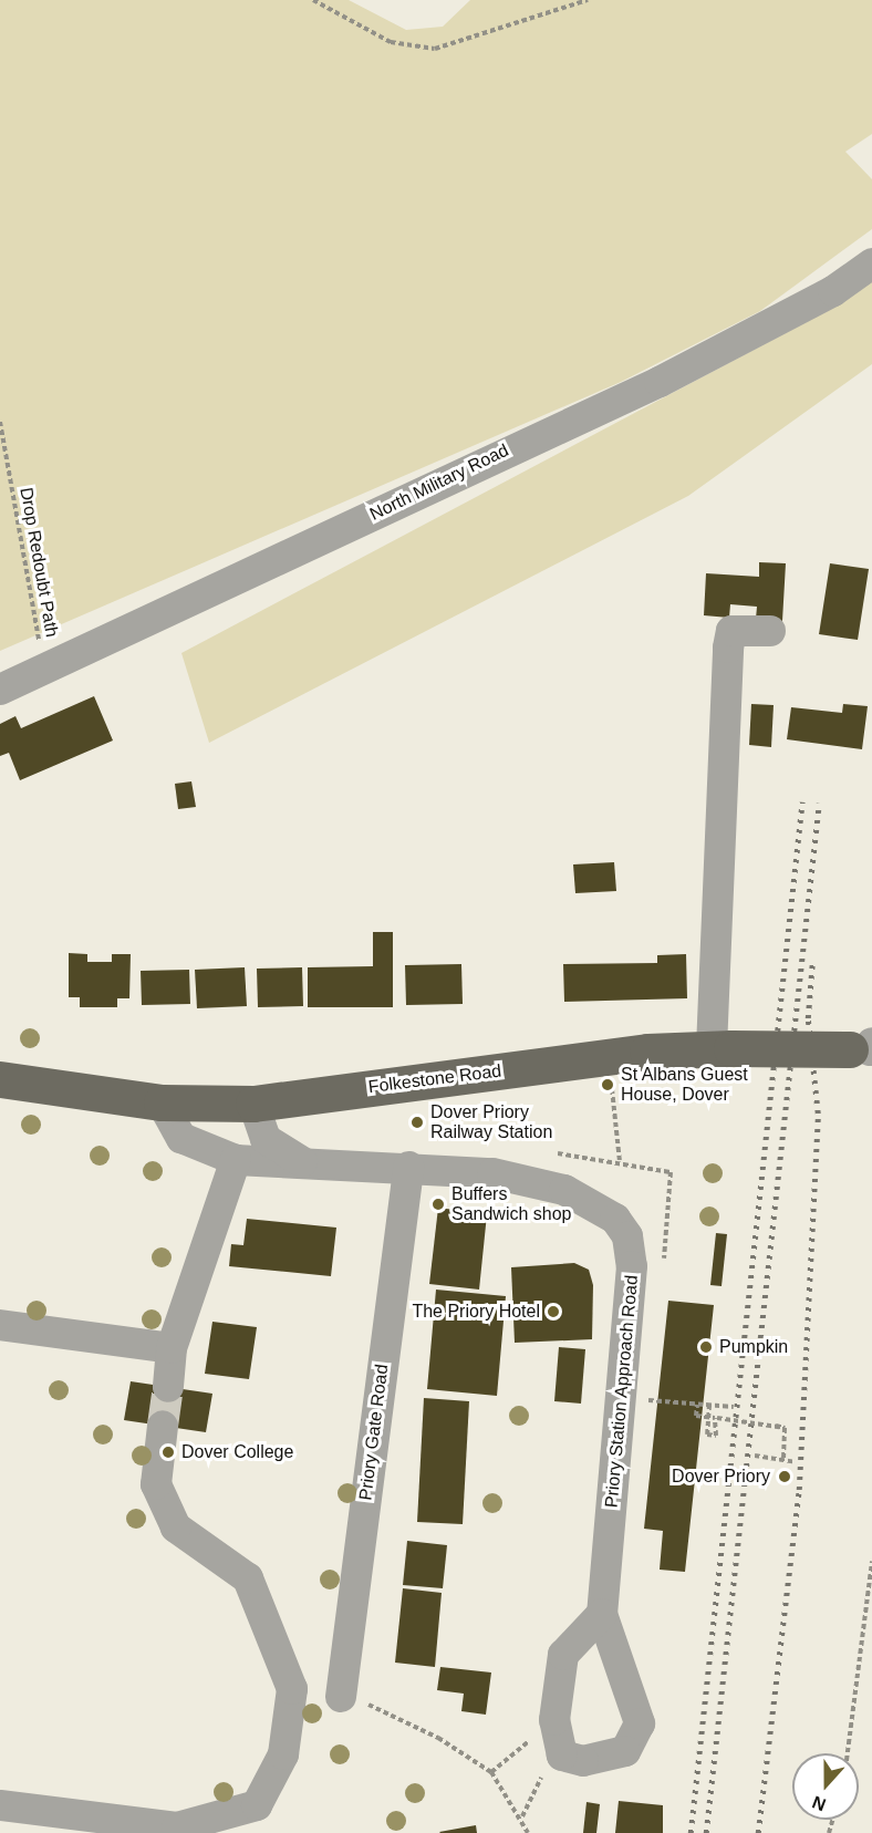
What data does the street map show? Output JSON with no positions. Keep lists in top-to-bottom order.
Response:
{
  "streets": {
    "main road": ["Folkestone Road"],
    "street": ["North Military Road", "Priory Station Approach Road", "Priory Gate Road"],
    "path": ["Drop Redoubt Path"]
  },
  "crossings": [
    ["North Military Road", "Drop Redoubt Path"],
    ["Folkestone Road", "Priory Station Approach Road"],
    ["Priory Station Approach Road", "Priory Gate Road"]
  ],
  "places": [
    "St Albans Guest House, Dover",
    "Dover Priory Railway Station",
    "Buffers Sandwich shop",
    "The Priory Hotel",
    "Pumpkin",
    "Dover College",
    "Dover Priory"
  ],
  "north": "bottom"
}
